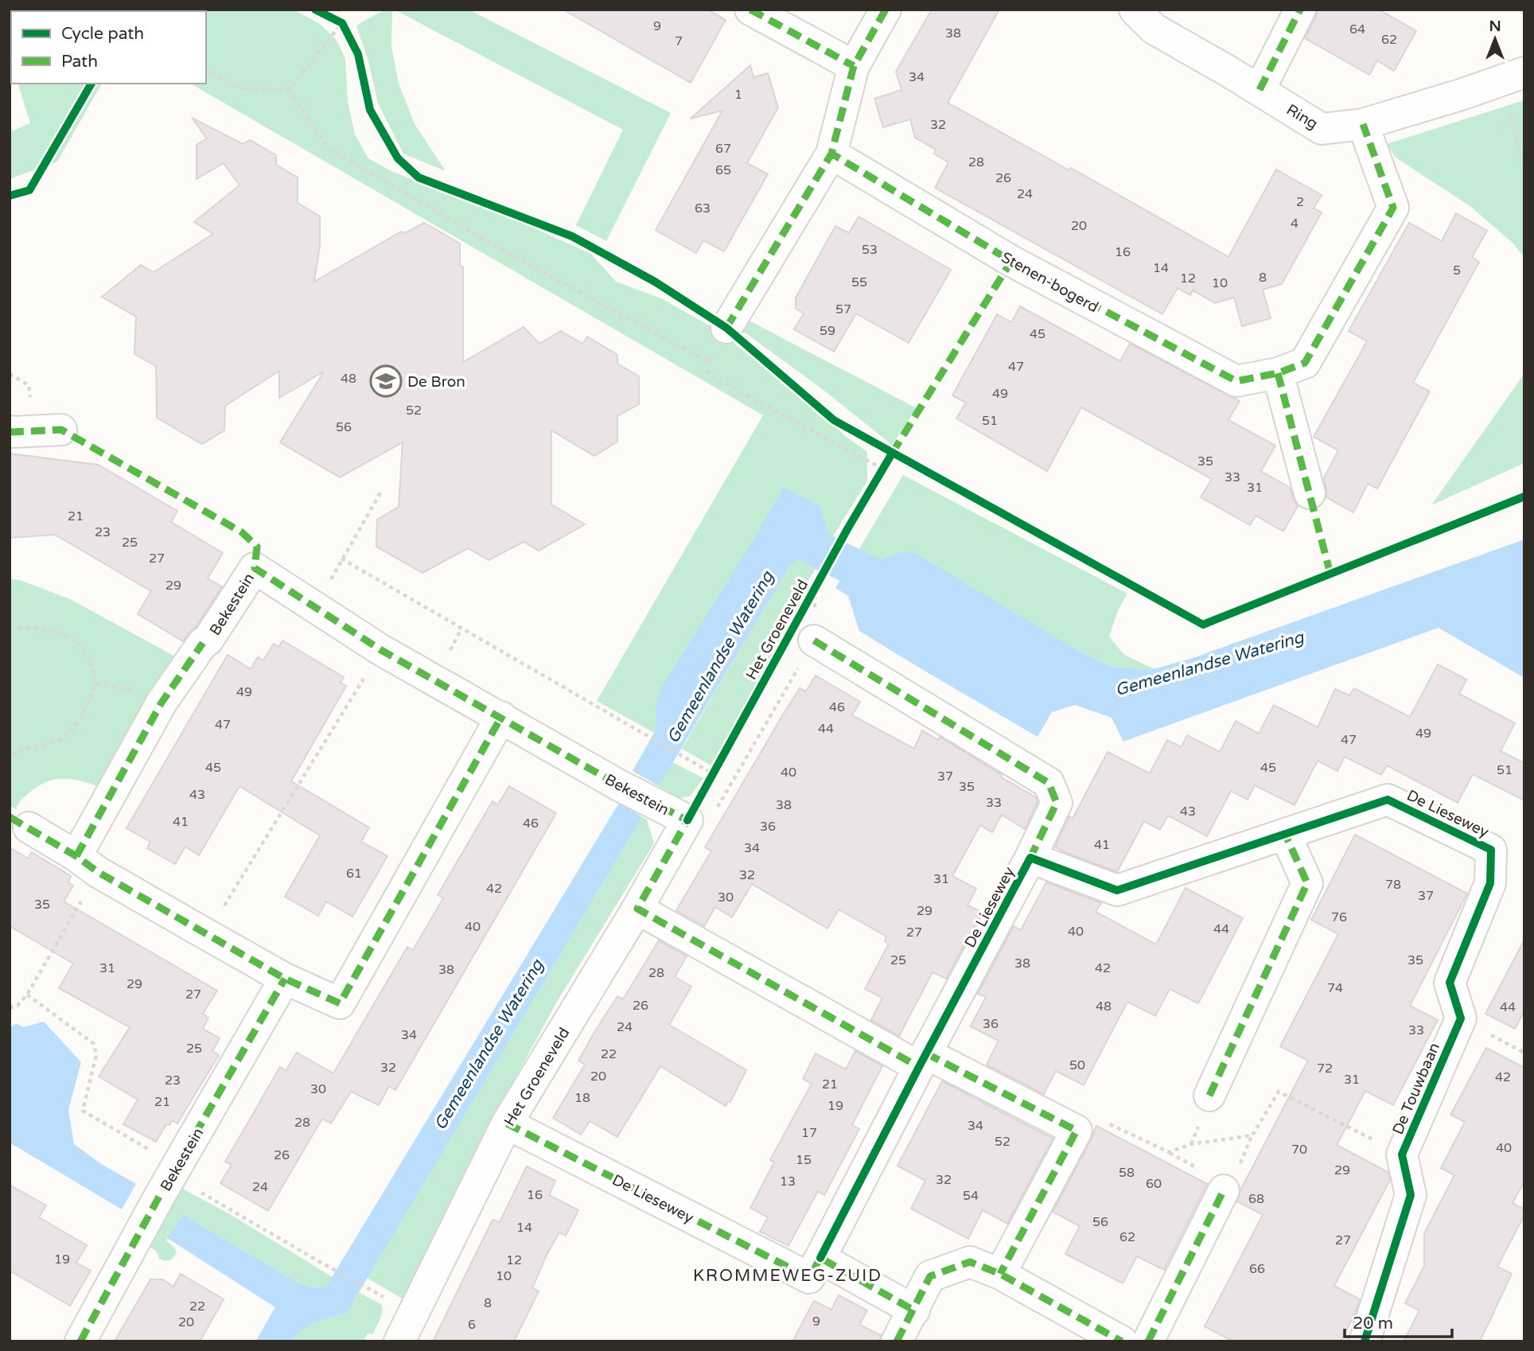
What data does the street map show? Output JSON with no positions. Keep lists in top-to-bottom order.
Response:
{
  "streets": {
    "street": [
      "Ring",
      "Stenen-bogerd",
      "Bekestein",
      "Het Groeneveld",
      "De Liesewey",
      "De Touwbaan"
    ]
  },
  "crossings": [
    ["Ring", "Stenen-bogerd"],
    ["Bekestein", "Het Groeneveld"],
    ["Het Groeneveld", "De Liesewey"],
    ["De Liesewey", "De Touwbaan"]
  ],
  "districts": ["KROMMEWEG-ZUID"],
  "water": ["Gemeenlandse Watering"],
  "places": {
    "school or university": ["De Bron"]
  },
  "house_numbers": [
    "9",
    "64",
    "38",
    "62",
    "7",
    "34",
    "1",
    "32",
    "67",
    "28",
    "65",
    "26",
    "24",
    "2",
    "63",
    "4",
    "20",
    "53",
    "16",
    "14",
    "5",
    "8",
    "12",
    "55",
    "10",
    "57",
    "59",
    "45",
    "47",
    "48",
    "49",
    "52",
    "51",
    "56",
    "35",
    "33",
    "31",
    "21",
    "23",
    "25",
    "27",
    "29",
    "49",
    "46",
    "47",
    "44",
    "49",
    "47",
    "45",
    "45",
    "51",
    "40",
    "37",
    "35",
    "43",
    "33",
    "38",
    "43",
    "41",
    "46",
    "36",
    "41",
    "34",
    "61",
    "32",
    "31",
    "78",
    "42",
    "37",
    "30",
    "35",
    "29",
    "76",
    "40",
    "44",
    "40",
    "27",
    "25",
    "35",
    "38",
    "31",
    "42",
    "38",
    "28",
    "29",
    "74",
    "27",
    "26",
    "48",
    "44",
    "36",
    "24",
    "33",
    "34",
    "25",
    "22",
    "50",
    "32",
    "72",
    "20",
    "42",
    "31",
    "23",
    "21",
    "30",
    "18",
    "21",
    "19",
    "28",
    "34",
    "17",
    "52",
    "40",
    "70",
    "26",
    "15",
    "29",
    "58",
    "32",
    "13",
    "60",
    "24",
    "16",
    "54",
    "68",
    "56",
    "14",
    "62",
    "27",
    "19",
    "12",
    "66",
    "10",
    "8",
    "22",
    "9",
    "20",
    "6"
  ],
  "legend": ["Cycle path", "Path"],
  "scale_bar": "20 m",
  "north": "top"
}
